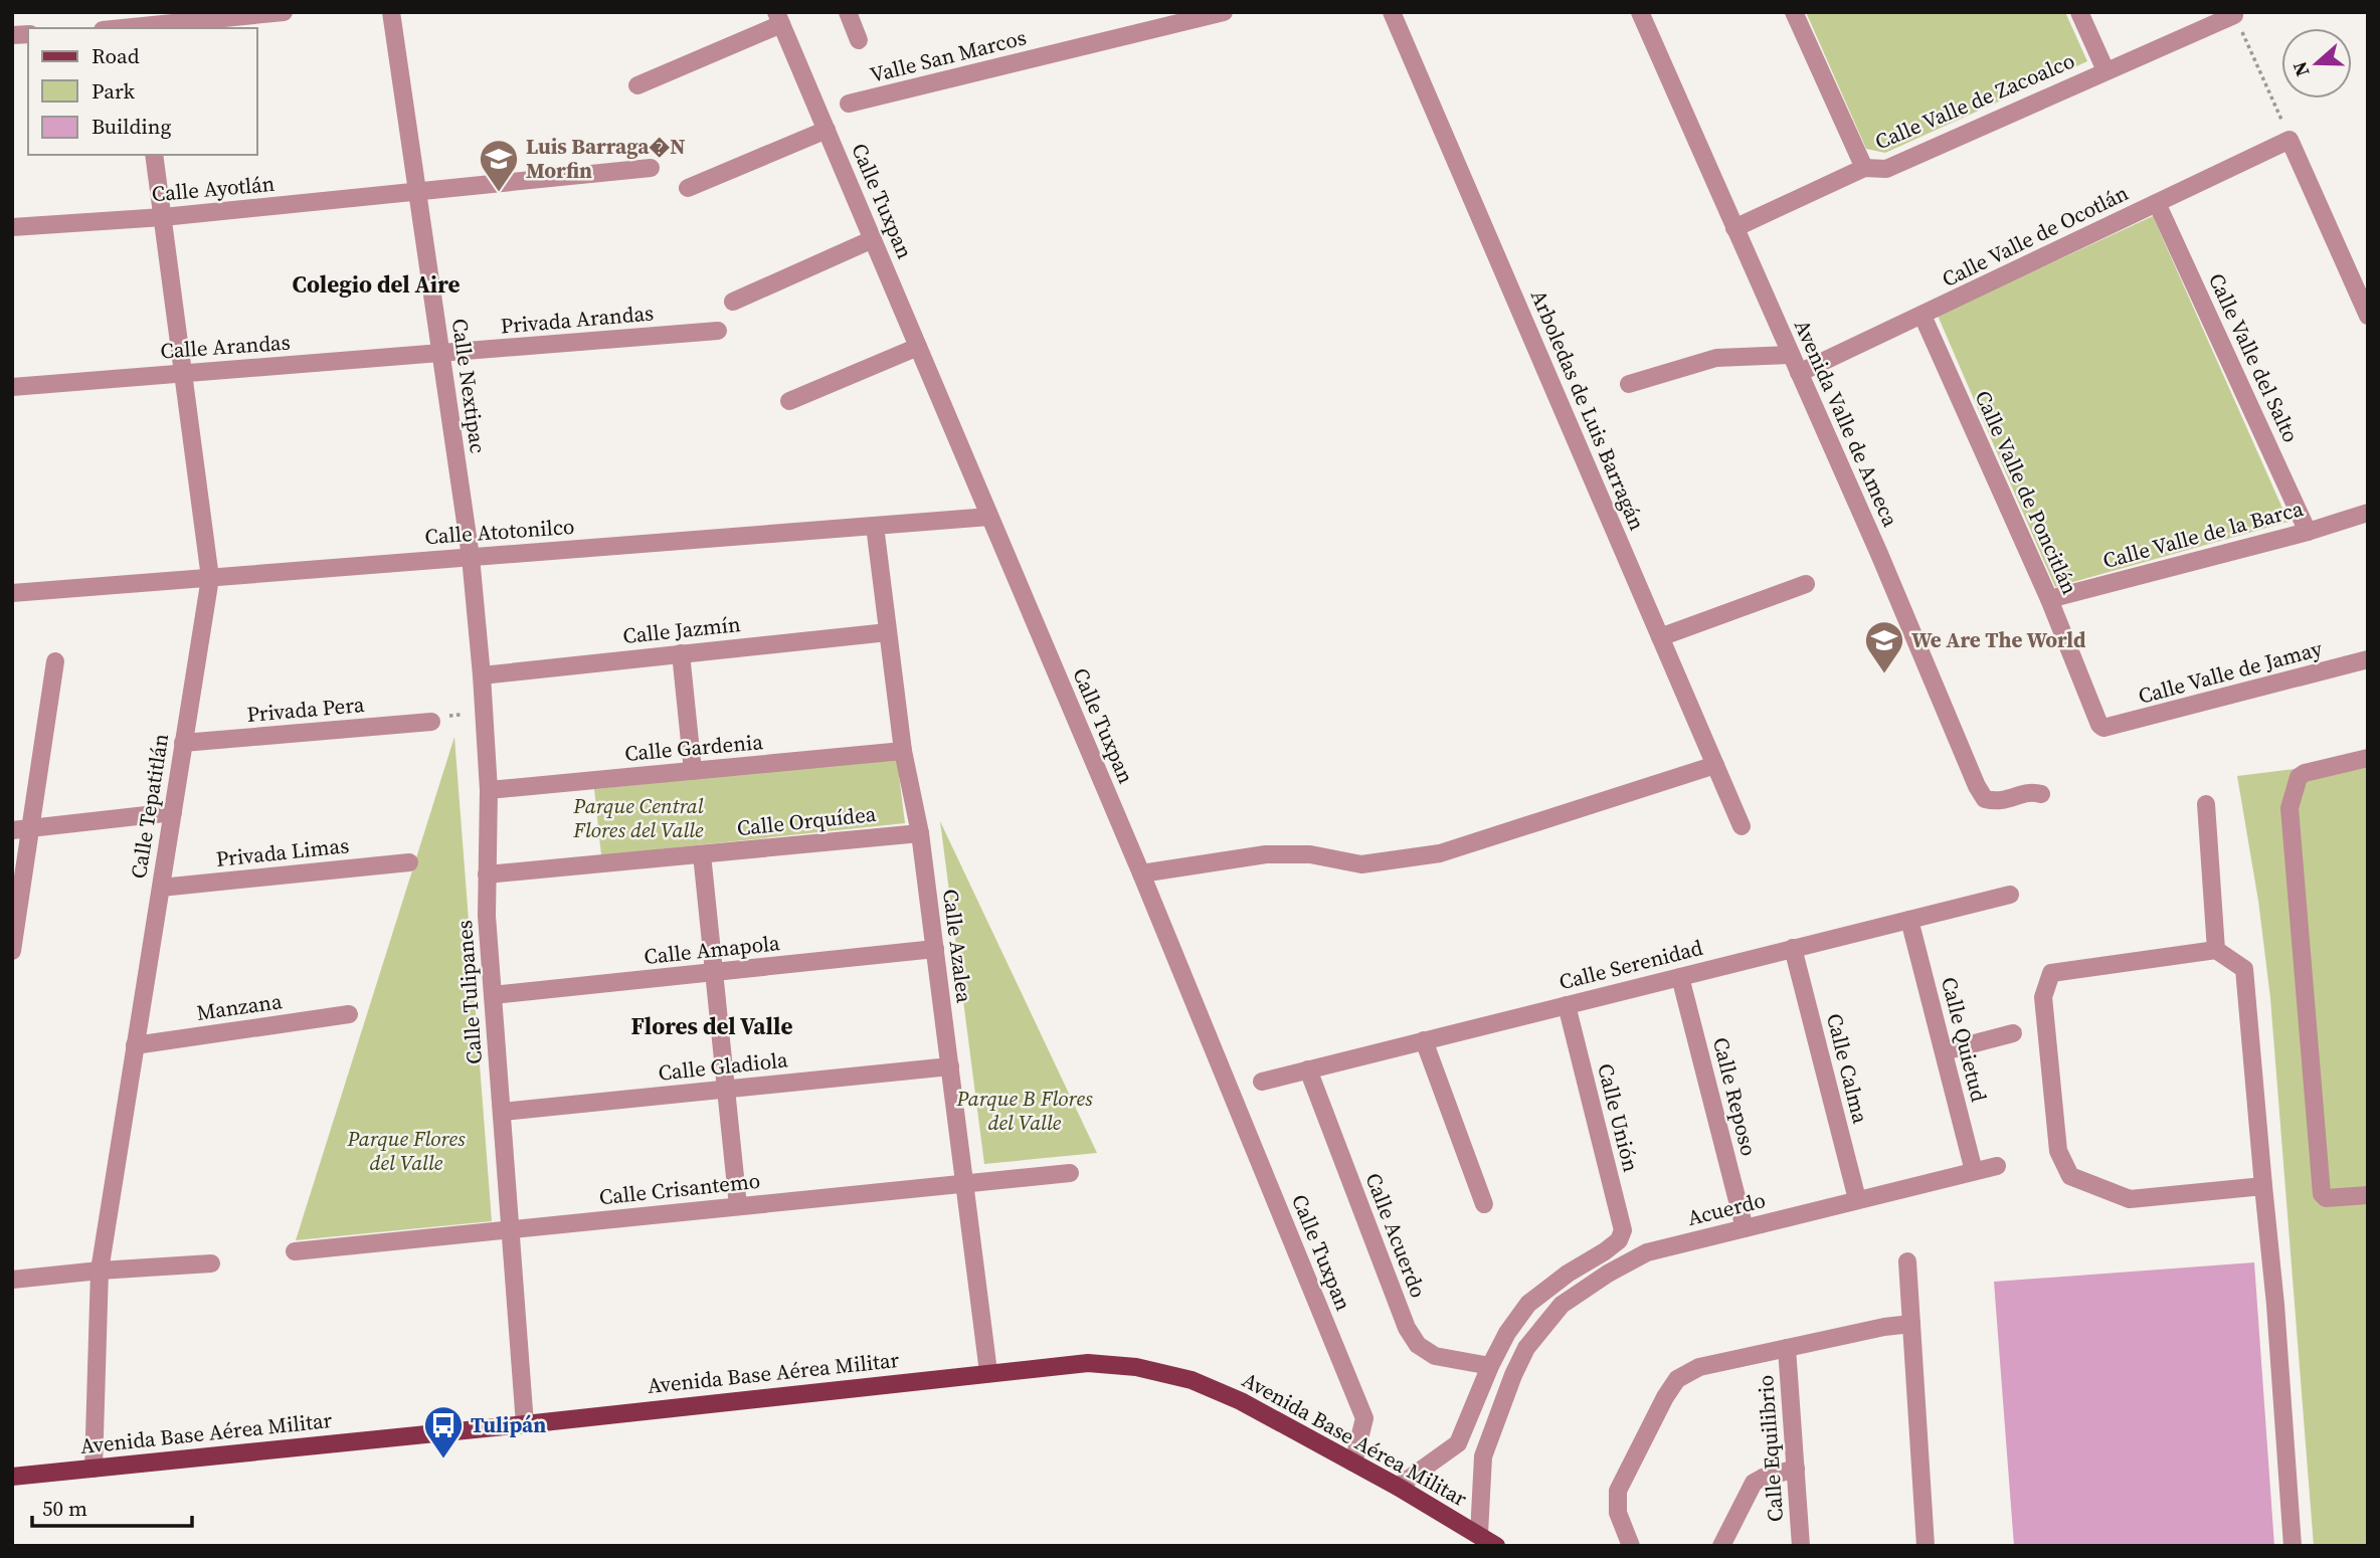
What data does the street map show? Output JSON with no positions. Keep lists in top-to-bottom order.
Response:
{
  "streets": {
    "main road": ["Avenida Base Aérea Militar"],
    "street": [
      "Valle San Marcos",
      "Calle Valle de Zacoalco",
      "Calle Ayotlán",
      "Calle Tuxpan",
      "Calle Valle de Ocotlán",
      "Privada Arandas",
      "Calle Arandas",
      "Calle Valle del Salto",
      "Calle Nextipac",
      "Arboledas de Luis Barragán",
      "Avenida Valle de Ameca",
      "Calle Valle de Poncitlán",
      "Calle Atotonilco",
      "Calle Valle de la Barca",
      "Calle Jazmín",
      "Calle Valle de Jamay",
      "Privada Pera",
      "Calle Gardenia",
      "Calle Tepatitlán",
      "Calle Orquídea",
      "Privada Limas",
      "Calle Azalea",
      "Calle Amapola",
      "Calle Serenidad",
      "Calle Tulipanes",
      "Manzana",
      "Calle Quietud",
      "Calle Gladiola",
      "Calle Calma",
      "Calle Reposo",
      "Calle Unión",
      "Calle Crisantemo",
      "Acuerdo",
      "Calle Acuerdo",
      "Calle Equilibrio"
    ]
  },
  "crossings": [
    ["Calle Valle de Zacoalco", "Avenida Valle de Ameca"],
    ["Calle Ayotlán", "Calle Nextipac"],
    ["Calle Ayotlán", "Calle Tepatitlán"],
    ["Calle Tuxpan", "Calle Atotonilco"],
    ["Calle Tuxpan", "Avenida Base Aérea Militar"],
    ["Calle Valle de Ocotlán", "Calle Valle del Salto"],
    ["Calle Valle de Ocotlán", "Avenida Valle de Ameca"],
    ["Calle Valle de Ocotlán", "Calle Valle de Poncitlán"],
    ["Privada Arandas", "Calle Arandas"],
    ["Privada Arandas", "Calle Nextipac"],
    ["Calle Arandas", "Calle Nextipac"],
    ["Calle Arandas", "Calle Tepatitlán"],
    ["Calle Valle del Salto", "Calle Valle de la Barca"],
    ["Calle Nextipac", "Calle Atotonilco"],
    ["Calle Nextipac", "Calle Tulipanes"],
    ["Calle Valle de Poncitlán", "Calle Valle de la Barca"],
    ["Calle Valle de Poncitlán", "Calle Valle de Jamay"],
    ["Calle Atotonilco", "Calle Tepatitlán"],
    ["Calle Atotonilco", "Calle Azalea"],
    ["Calle Atotonilco", "Calle Tulipanes"],
    ["Calle Jazmín", "Calle Azalea"],
    ["Calle Jazmín", "Calle Tulipanes"],
    ["Privada Pera", "Calle Tepatitlán"],
    ["Calle Gardenia", "Calle Azalea"],
    ["Calle Gardenia", "Calle Tulipanes"],
    ["Calle Tepatitlán", "Privada Limas"],
    ["Calle Tepatitlán", "Manzana"],
    ["Calle Tepatitlán", "Avenida Base Aérea Militar"],
    ["Calle Orquídea", "Calle Azalea"],
    ["Calle Orquídea", "Calle Tulipanes"],
    ["Calle Azalea", "Calle Amapola"],
    ["Calle Azalea", "Calle Gladiola"],
    ["Calle Azalea", "Calle Crisantemo"],
    ["Calle Azalea", "Avenida Base Aérea Militar"],
    ["Calle Amapola", "Calle Tulipanes"],
    ["Calle Serenidad", "Calle Quietud"],
    ["Calle Serenidad", "Calle Calma"],
    ["Calle Serenidad", "Calle Reposo"],
    ["Calle Serenidad", "Calle Unión"],
    ["Calle Serenidad", "Calle Acuerdo"],
    ["Calle Tulipanes", "Calle Gladiola"],
    ["Calle Tulipanes", "Calle Crisantemo"],
    ["Calle Tulipanes", "Avenida Base Aérea Militar"],
    ["Calle Quietud", "Acuerdo"],
    ["Calle Calma", "Acuerdo"],
    ["Calle Reposo", "Acuerdo"],
    ["Acuerdo", "Avenida Base Aérea Militar"]
  ],
  "districts": ["Colegio del Aire", "Flores del Valle"],
  "parks": ["Parque Central Flores del Valle", "Parque B Flores del Valle", "Parque Flores del Valle"],
  "places": {
    "school or university": ["Luis Barraga�N Morfin", "We Are The World"],
    "bus stop": ["Tulipán"]
  },
  "legend": ["Road", "Park", "Building"],
  "scale_bar": "50 m",
  "north": "left"
}
